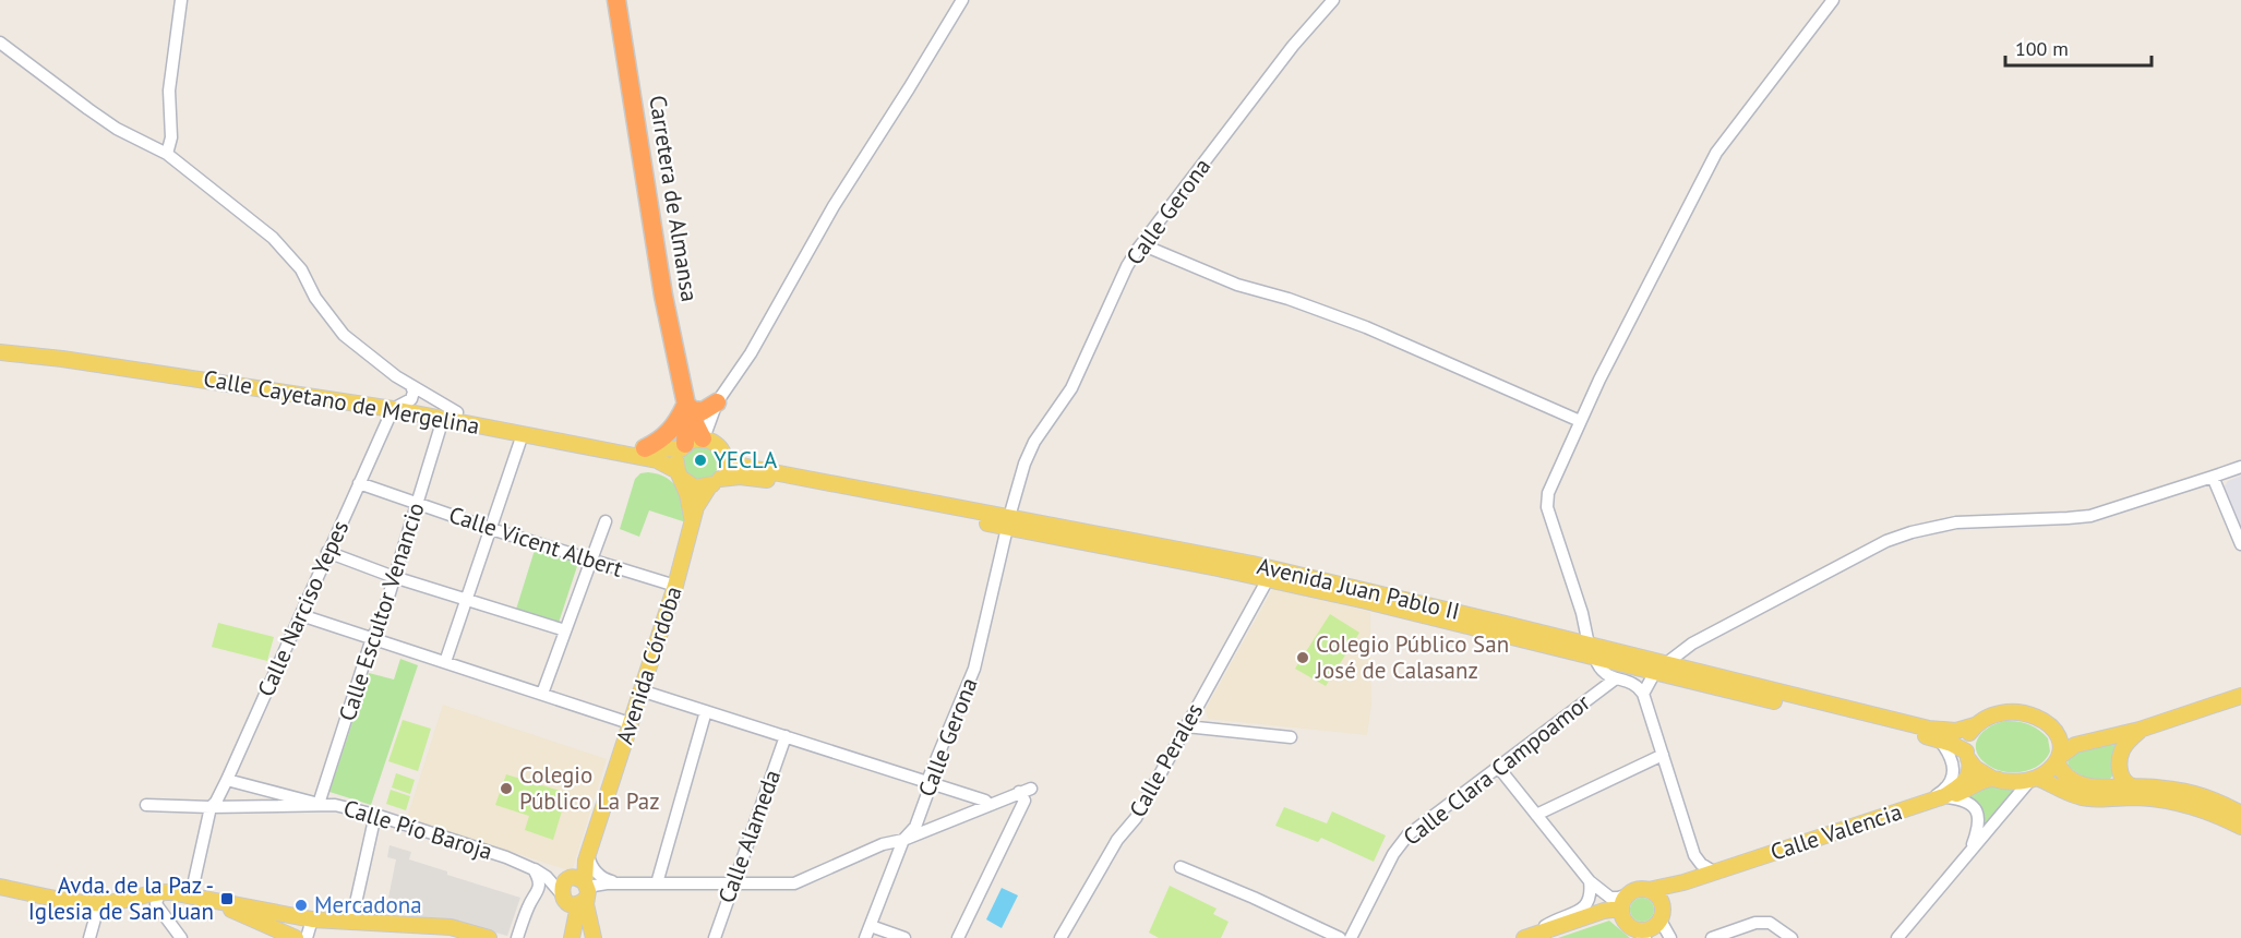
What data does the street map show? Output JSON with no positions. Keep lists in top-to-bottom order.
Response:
{
  "streets": {
    "highway": ["Carretera de Almansa"],
    "main road": [
      "Calle Cayetano de Mergelina",
      "Avenida Juan Pablo II",
      "Avenida Córdoba",
      "Calle Valencia"
    ],
    "street": [
      "Calle Gerona",
      "Calle Vicent Albert",
      "Calle Narciso Yepes",
      "Calle Escultor Venancio",
      "Calle Perales",
      "Calle Clara Campoamor",
      "Calle Pío Baroja",
      "Calle Alameda"
    ]
  },
  "crossings": [
    ["Carretera de Almansa", "Calle Cayetano de Mergelina"],
    ["Calle Gerona", "Avenida Juan Pablo II"],
    ["Calle Cayetano de Mergelina", "Calle Narciso Yepes"],
    ["Calle Cayetano de Mergelina", "Calle Escultor Venancio"],
    ["Calle Vicent Albert", "Calle Narciso Yepes"],
    ["Calle Vicent Albert", "Calle Escultor Venancio"],
    ["Calle Vicent Albert", "Avenida Córdoba"],
    ["Avenida Juan Pablo II", "Calle Perales"],
    ["Avenida Juan Pablo II", "Calle Valencia"],
    ["Calle Narciso Yepes", "Calle Pío Baroja"],
    ["Calle Escultor Venancio", "Calle Pío Baroja"],
    ["Avenida Córdoba", "Calle Pío Baroja"]
  ],
  "places": {
    "other": [
      "YECLA",
      "Colegio Público San José de Calasanz",
      "Colegio Público La Paz",
      "Mercadona"
    ],
    "transit": ["Avda. de la Paz - Iglesia de San Juan"]
  },
  "scale_bar": "100 m"
}
